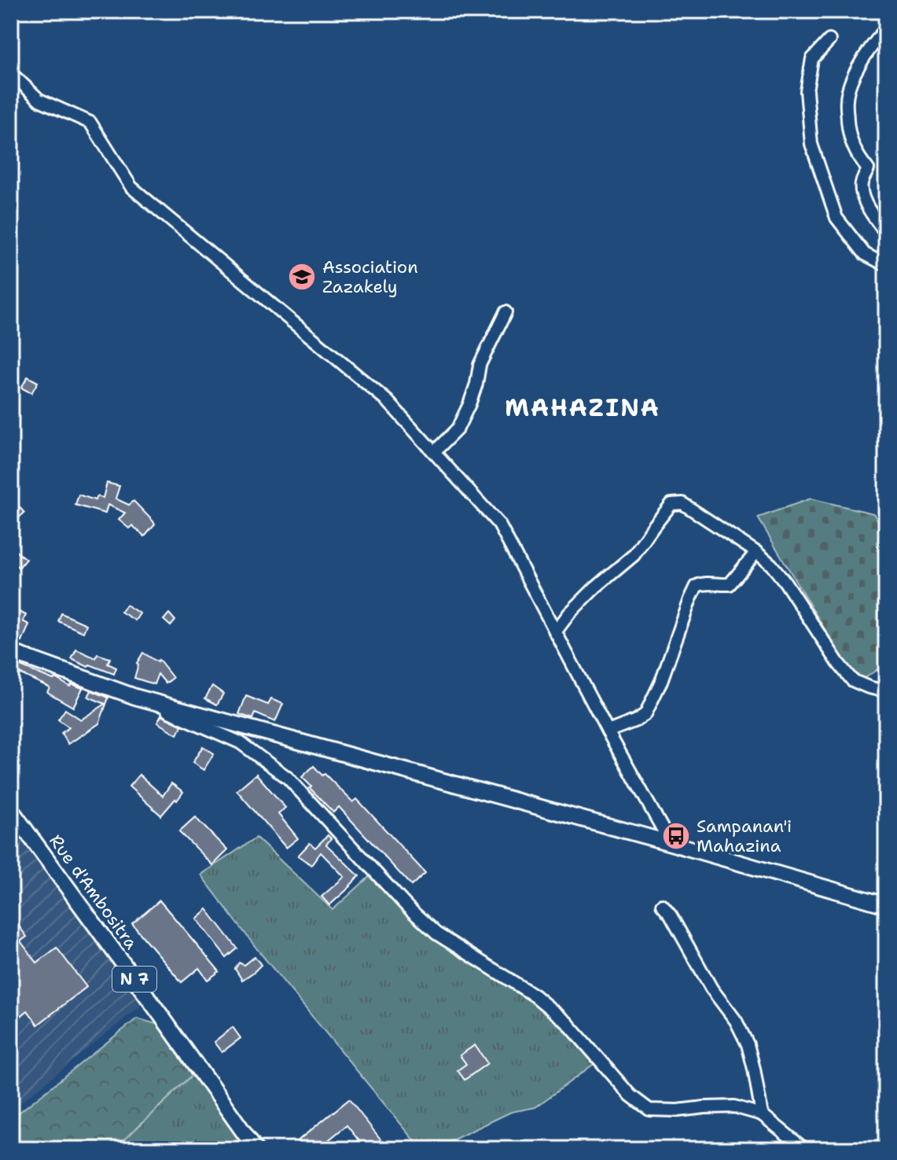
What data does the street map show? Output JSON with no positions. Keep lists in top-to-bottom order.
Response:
{
  "streets": {
    "main road": ["Rue d'Ambositra", "N 7"]
  },
  "districts": ["MAHAZINA"],
  "places": {
    "school or university": ["Association Zazakely"],
    "bus stop": ["Sampanan'i Mahazina"]
  }
}
